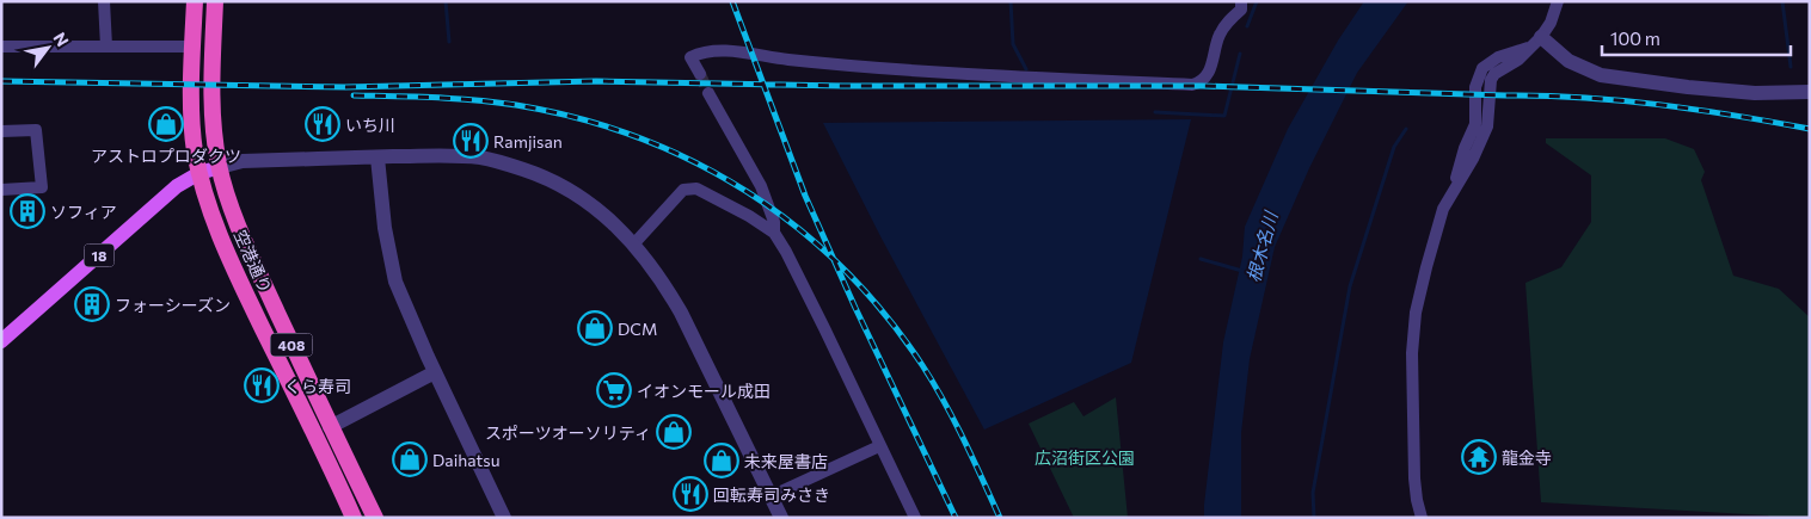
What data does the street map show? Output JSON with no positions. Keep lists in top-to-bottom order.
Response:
{
  "streets": {
    "highway": ["空港通り", "408"],
    "main road": ["18"]
  },
  "crossings": [
    ["18", "空港通り"]
  ],
  "water": ["根木名川"],
  "parks": ["広沼街区公園"],
  "places": {
    "shop": [
      "アストロプロダクツ",
      "DCM",
      "スポーツオーソリティ",
      "Daihatsu",
      "未来屋書店"
    ],
    "restaurant": [
      "いち川",
      "Ramjisan",
      "くら寿司",
      "回転寿司みさき"
    ],
    "building": ["ソフィア", "フォーシーズン"],
    "supermarket": ["イオンモール成田"],
    "temple": ["龍金寺"]
  },
  "scale_bar": "100 m",
  "north": "top right"
}
